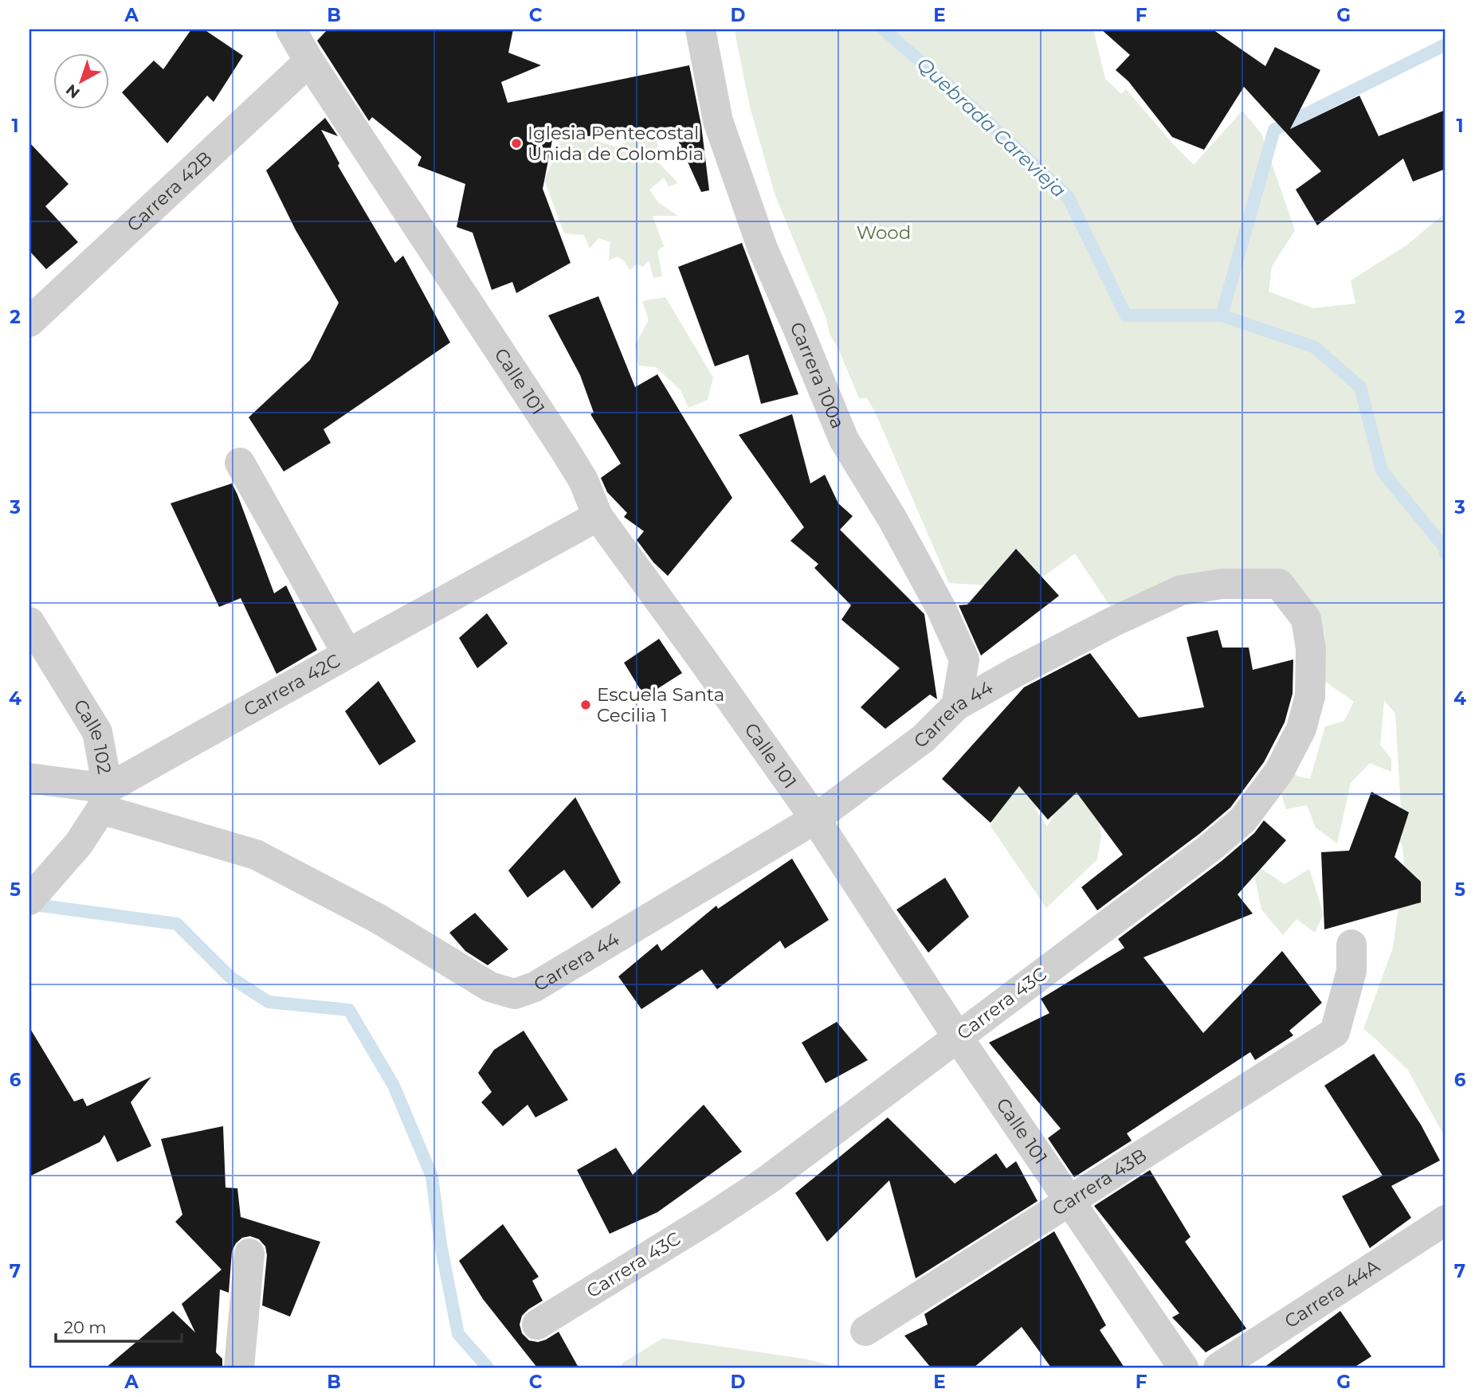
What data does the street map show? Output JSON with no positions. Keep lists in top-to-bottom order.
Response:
{
  "streets": {
    "street": [
      "Carrera 42B",
      "Carrera 100a",
      "Calle 101",
      "Carrera 42C",
      "Carrera 44",
      "Calle 102",
      "Carrera 43C",
      "Carrera 43B",
      "Carrera 44A"
    ]
  },
  "crossings": [
    ["Carrera 42B", "Calle 101"],
    ["Carrera 100a", "Carrera 44"],
    ["Calle 101", "Carrera 42C"],
    ["Calle 101", "Carrera 44"],
    ["Calle 101", "Carrera 43C"],
    ["Calle 101", "Carrera 43B"],
    ["Carrera 42C", "Carrera 44"],
    ["Carrera 42C", "Calle 102"],
    ["Carrera 44", "Calle 102"],
    ["Carrera 44", "Carrera 43C"]
  ],
  "water": ["Quebrada Carevieja"],
  "parks": ["Wood"],
  "places": ["Iglesia Pentecostal Unida de Colombia", "Escuela Santa Cecilia 1"],
  "scale_bar": "20 m",
  "north": "bottom left",
  "grid": {
    "columns": [
      "A",
      "B",
      "C",
      "D",
      "E",
      "F",
      "G"
    ],
    "rows": [
      "1",
      "2",
      "3",
      "4",
      "5",
      "6",
      "7"
    ]
  }
}
